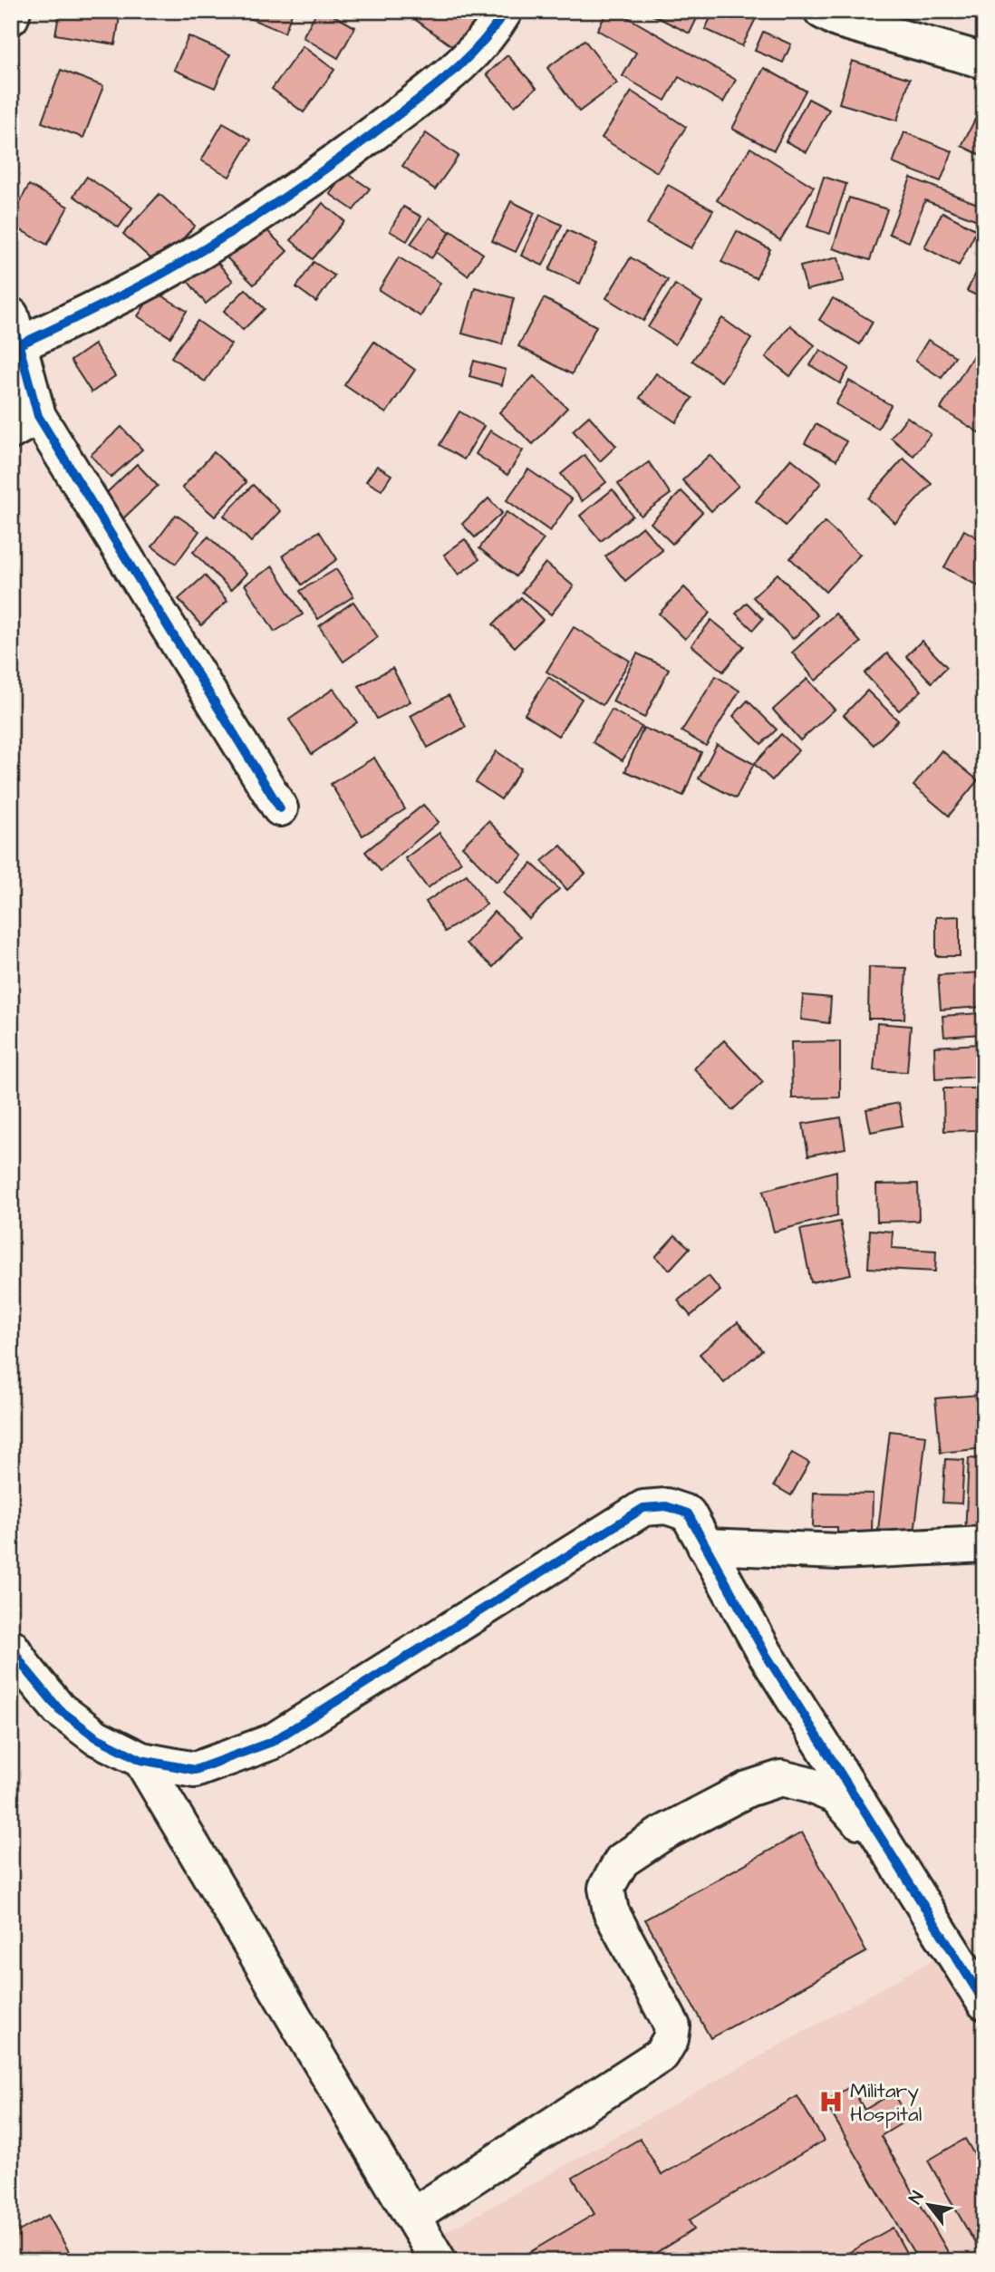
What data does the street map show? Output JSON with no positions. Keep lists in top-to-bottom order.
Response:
{
  "places": {
    "hospital": ["Military Hospital"]
  },
  "north": "top left"
}
